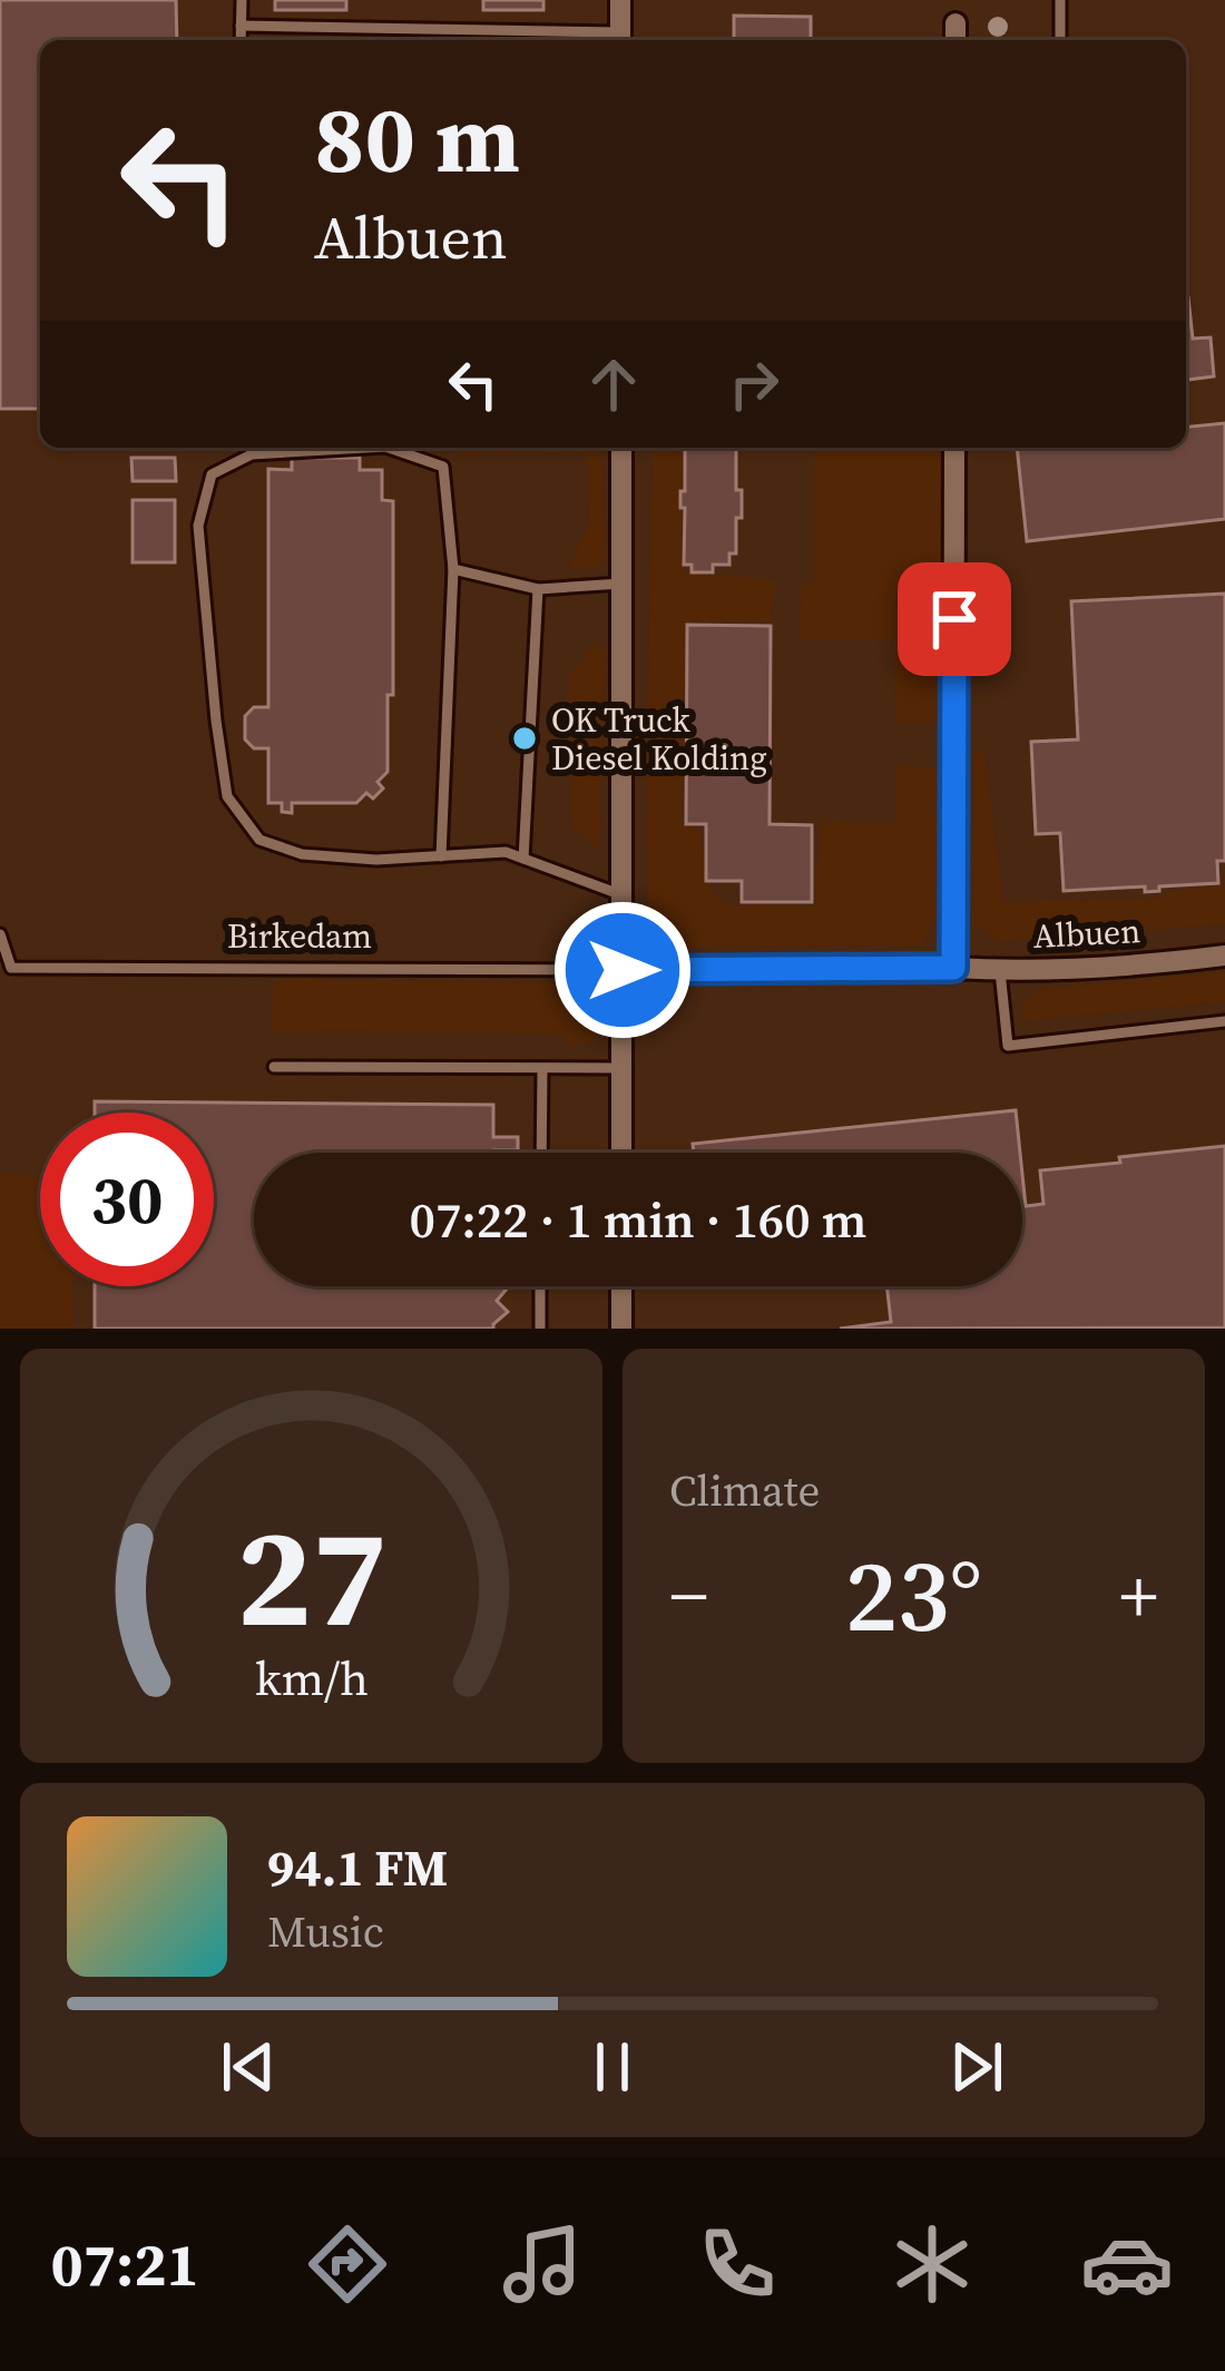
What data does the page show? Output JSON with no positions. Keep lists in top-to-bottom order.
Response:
{
  "streets": {
    "street": ["Albuen"],
    "lane": ["Birkedam"]
  },
  "crossings": [
    ["Albuen", "Birkedam"]
  ],
  "places": ["OK Truck Diesel Kolding"],
  "page": {
    "turn": ["80 m", "Albuen"],
    "limit": "30",
    "trip": "07:22 · 1 min · 160 m",
    "tile": "Climate",
    "heat": ["−", "23°", "+"],
    "song": ["94.1 FM", "Music"],
    "tabs": "07:21",
    "gauge": ["27", "km/h"]
  }
}
